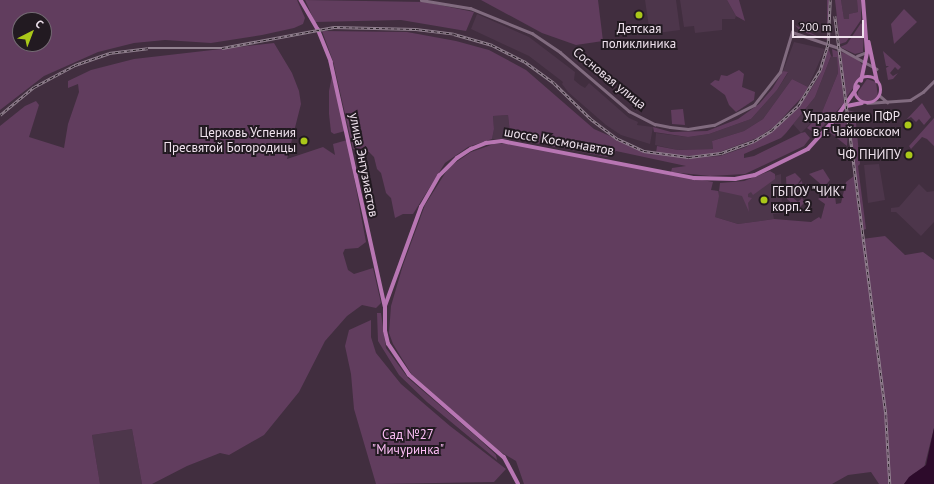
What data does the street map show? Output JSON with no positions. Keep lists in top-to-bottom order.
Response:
{
  "streets": {
    "main road": ["шоссе Космонавтов", "улица Энтузиастов"],
    "street": ["Сосновая улица"]
  },
  "crossings": [
    ["шоссе Космонавтов", "улица Энтузиастов"]
  ],
  "parks": ["Сад №27 \"Мичуринка\""],
  "places": [
    "Детская поликлиника",
    "Управление ПФР в г. Чайковском",
    "Церковь Успения Пресвятой Богородицы",
    "ЧФ ПНИПУ",
    "ГБПОУ \"ЧИК\" корп. 2"
  ],
  "scale_bar": "200 m",
  "north": "top right"
}
